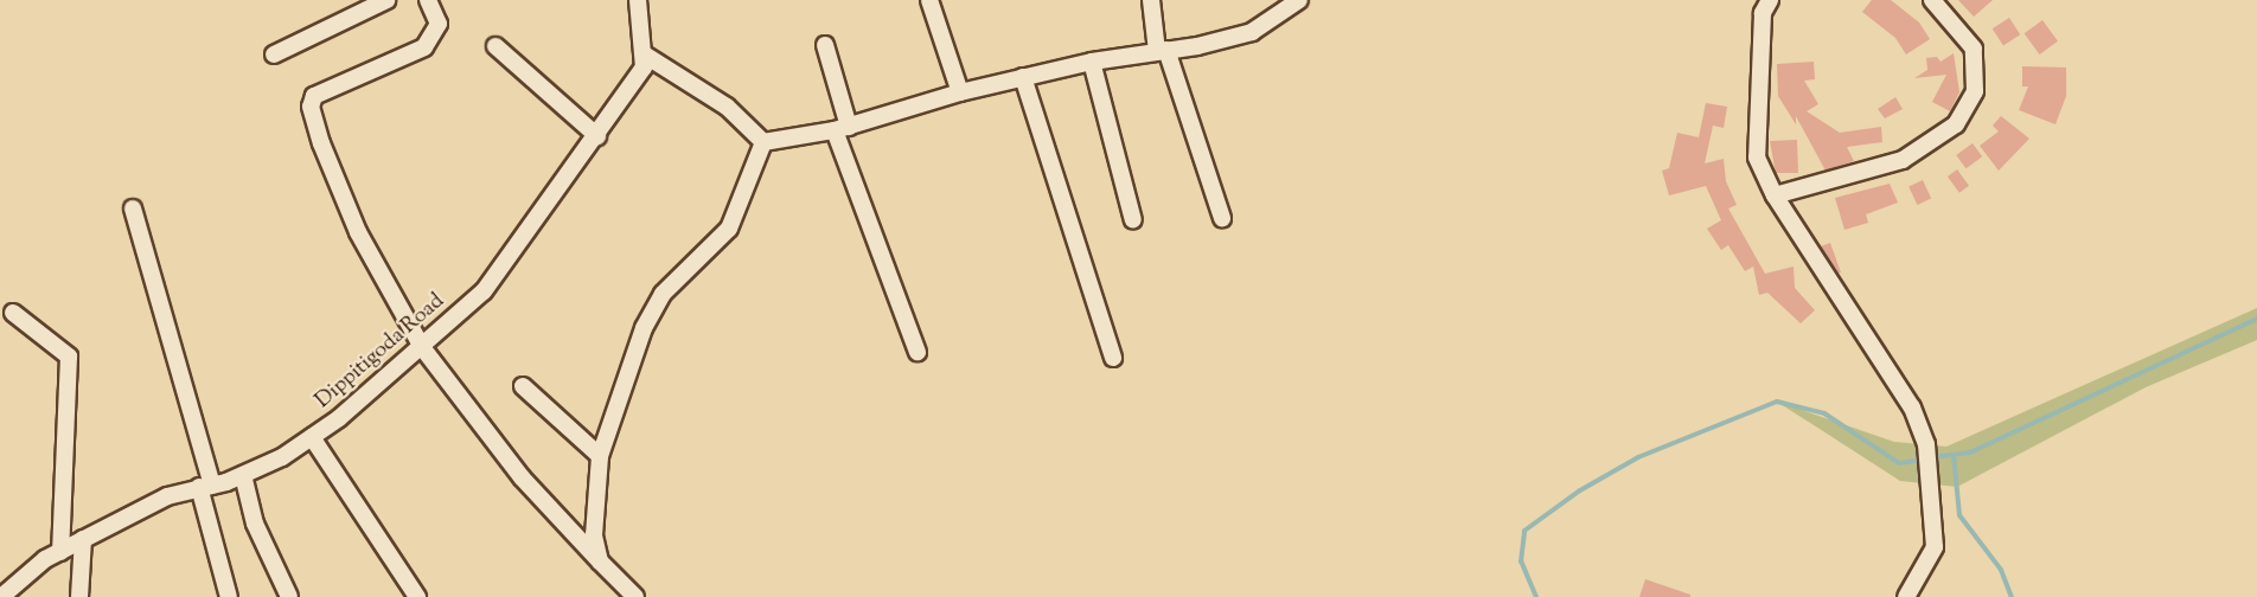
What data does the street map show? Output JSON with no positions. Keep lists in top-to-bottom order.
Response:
{
  "streets": {
    "street": ["Dippitigoda Road"]
  }
}
